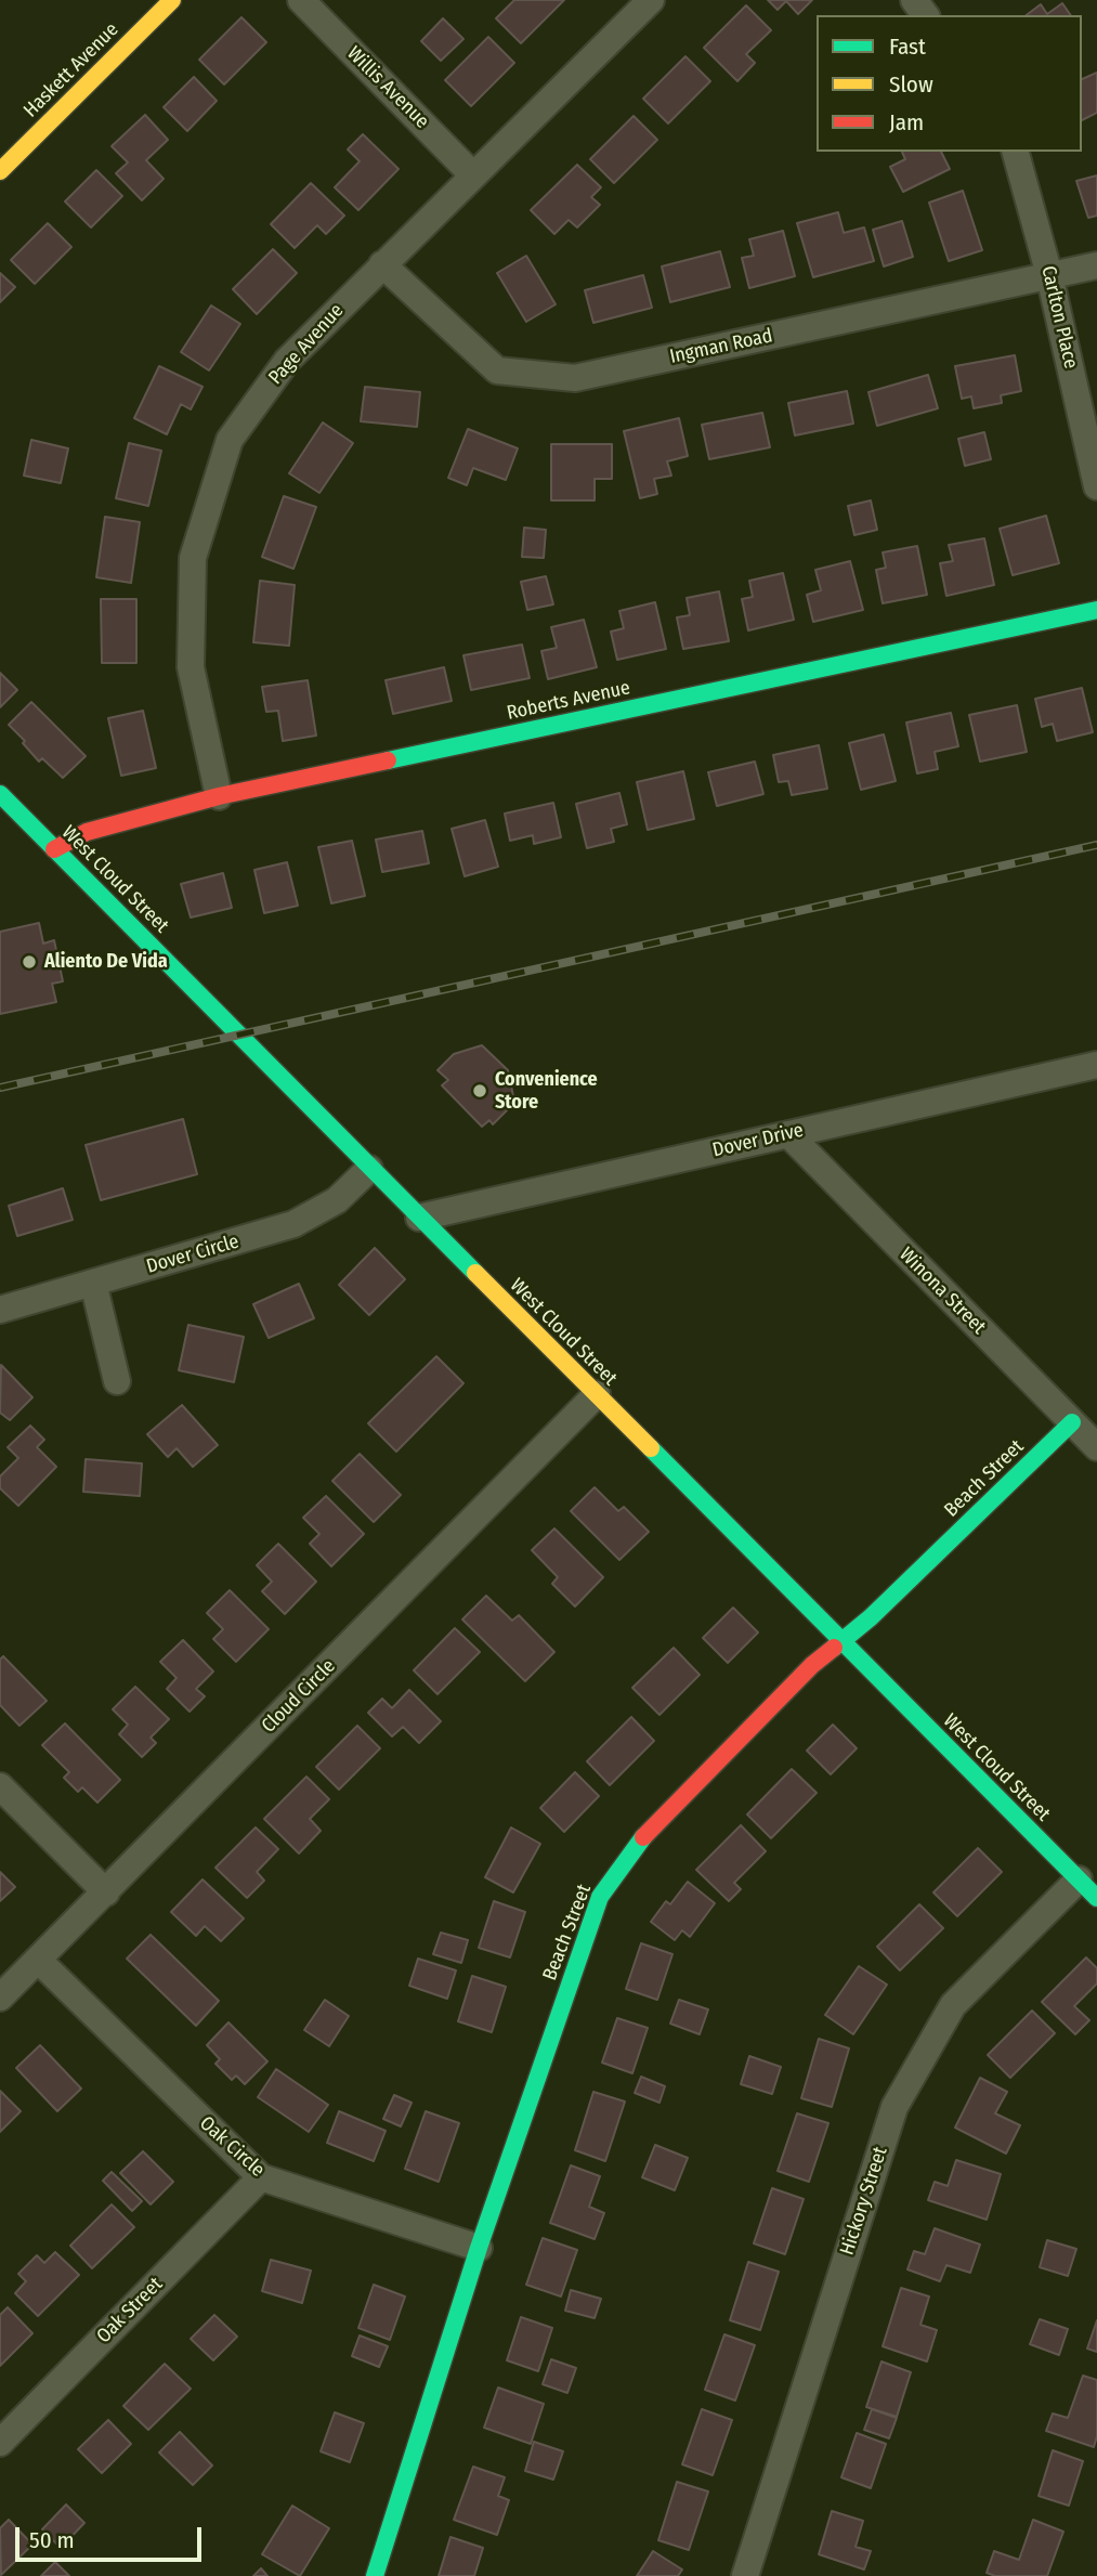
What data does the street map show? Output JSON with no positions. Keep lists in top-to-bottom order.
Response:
{
  "streets": {
    "street": [
      "Haskett Avenue",
      "Willis Avenue",
      "Carlton Place",
      "Page Avenue",
      "Ingman Road",
      "Roberts Avenue",
      "West Cloud Street",
      "Dover Drive",
      "Dover Circle",
      "Winona Street",
      "Beach Street",
      "Cloud Circle",
      "Oak Circle",
      "Hickory Street",
      "Oak Street"
    ]
  },
  "crossings": [
    ["Willis Avenue", "Page Avenue"],
    ["Carlton Place", "Ingman Road"],
    ["Page Avenue", "Ingman Road"],
    ["Page Avenue", "Roberts Avenue"],
    ["Roberts Avenue", "West Cloud Street"],
    ["West Cloud Street", "Dover Drive"],
    ["West Cloud Street", "Dover Circle"],
    ["West Cloud Street", "Beach Street"],
    ["West Cloud Street", "Cloud Circle"],
    ["West Cloud Street", "Hickory Street"],
    ["Dover Drive", "Winona Street"],
    ["Winona Street", "Beach Street"],
    ["Beach Street", "Oak Circle"],
    ["Cloud Circle", "Oak Circle"],
    ["Oak Circle", "Oak Street"]
  ],
  "places": ["Aliento De Vida", "Convenience Store"],
  "legend": ["Fast", "Slow", "Jam"],
  "scale_bar": "50 m"
}
